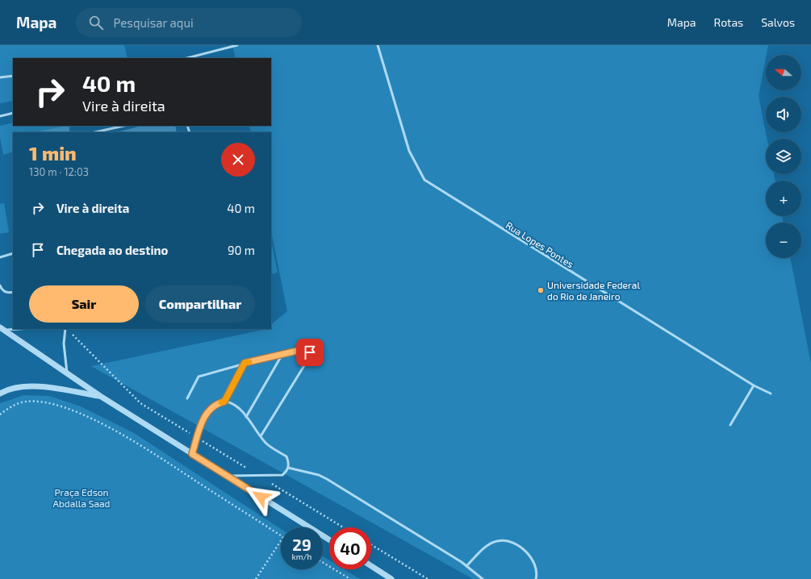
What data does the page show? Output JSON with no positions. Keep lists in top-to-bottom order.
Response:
{
  "streets": {
    "lane": ["Rua Lopes Pontes"]
  },
  "parks": ["Praça Edson Abdalla Saad"],
  "places": ["Universidade Federal do Rio de Janeiro"],
  "north": "left",
  "page": {
    "header": "Mapa",
    "search": "Pesquisar aqui",
    "nav": ["Mapa", "Rotas", "Salvos"],
    "map_buttons": ["+", "−"],
    "turn": ["40 m", "Vire à direita"],
    "heading": ["1 min", "130 m · 12:03"],
    "list": [
      {
        "name": "Vire à direita",
        "value": "40 m"
      },
      {
        "name": "Chegada ao destino",
        "value": "90 m"
      }
    ],
    "buttons": ["Sair", "Compartilhar"],
    "speed": "29 km/h",
    "limit": "40"
  }
}
